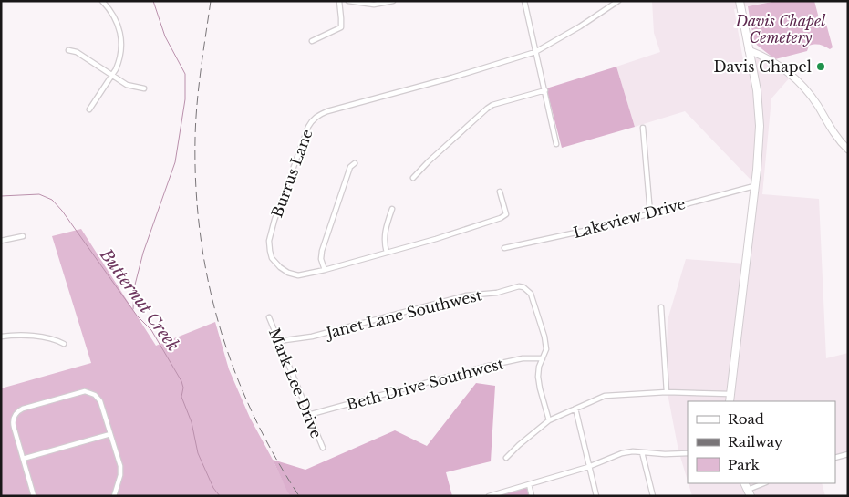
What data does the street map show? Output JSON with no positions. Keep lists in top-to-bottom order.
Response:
{
  "streets": {
    "street": [
      "Burrus Lane",
      "Lakeview Drive",
      "Janet Lane Southwest",
      "Mark Lee Drive",
      "Beth Drive Southwest"
    ]
  },
  "crossings": [
    ["Janet Lane Southwest", "Mark Lee Drive"],
    ["Janet Lane Southwest", "Beth Drive Southwest"],
    ["Mark Lee Drive", "Beth Drive Southwest"]
  ],
  "water": ["Butternut Creek"],
  "parks": ["Davis Chapel Cemetery"],
  "places": ["Davis Chapel"],
  "legend": ["Road", "Railway", "Park"]
}
